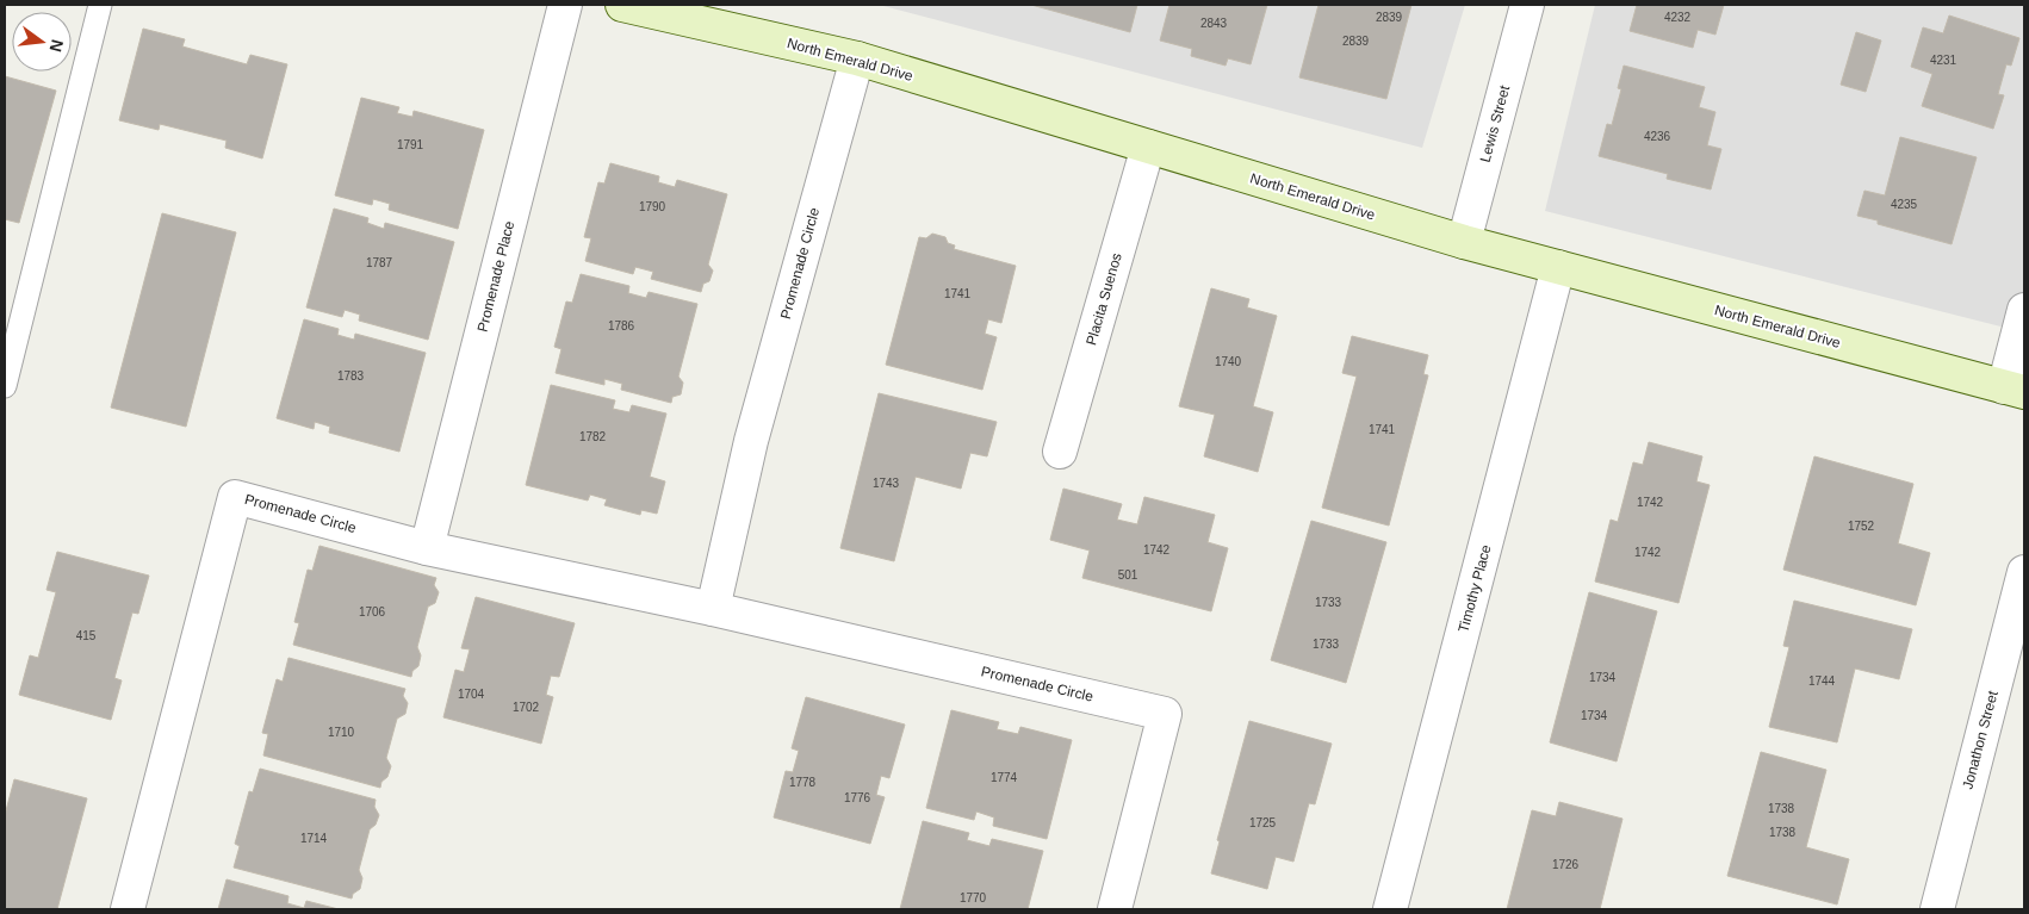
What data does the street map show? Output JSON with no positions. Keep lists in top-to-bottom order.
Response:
{
  "streets": {
    "main road": ["North Emerald Drive"],
    "street": [
      "Lewis Street",
      "Promenade Circle",
      "Promenade Place",
      "Placita Suenos",
      "Timothy Place",
      "Jonathon Street"
    ]
  },
  "crossings": [
    ["North Emerald Drive", "Lewis Street"],
    ["North Emerald Drive", "Promenade Circle"],
    ["North Emerald Drive", "Placita Suenos"],
    ["North Emerald Drive", "Timothy Place"],
    ["Promenade Circle", "Promenade Place"]
  ],
  "house_numbers": [
    "2839",
    "4232",
    "2843",
    "2839",
    "4231",
    "4236",
    "1791",
    "4235",
    "1790",
    "1787",
    "1741",
    "1786",
    "1740",
    "1783",
    "1741",
    "1782",
    "1743",
    "1742",
    "1752",
    "1742",
    "1742",
    "501",
    "1733",
    "1706",
    "415",
    "1733",
    "1734",
    "1744",
    "1704",
    "1702",
    "1734",
    "1710",
    "1774",
    "1778",
    "1776",
    "1738",
    "1725",
    "1738",
    "1714",
    "1726",
    "1770"
  ],
  "north": "right"
}
